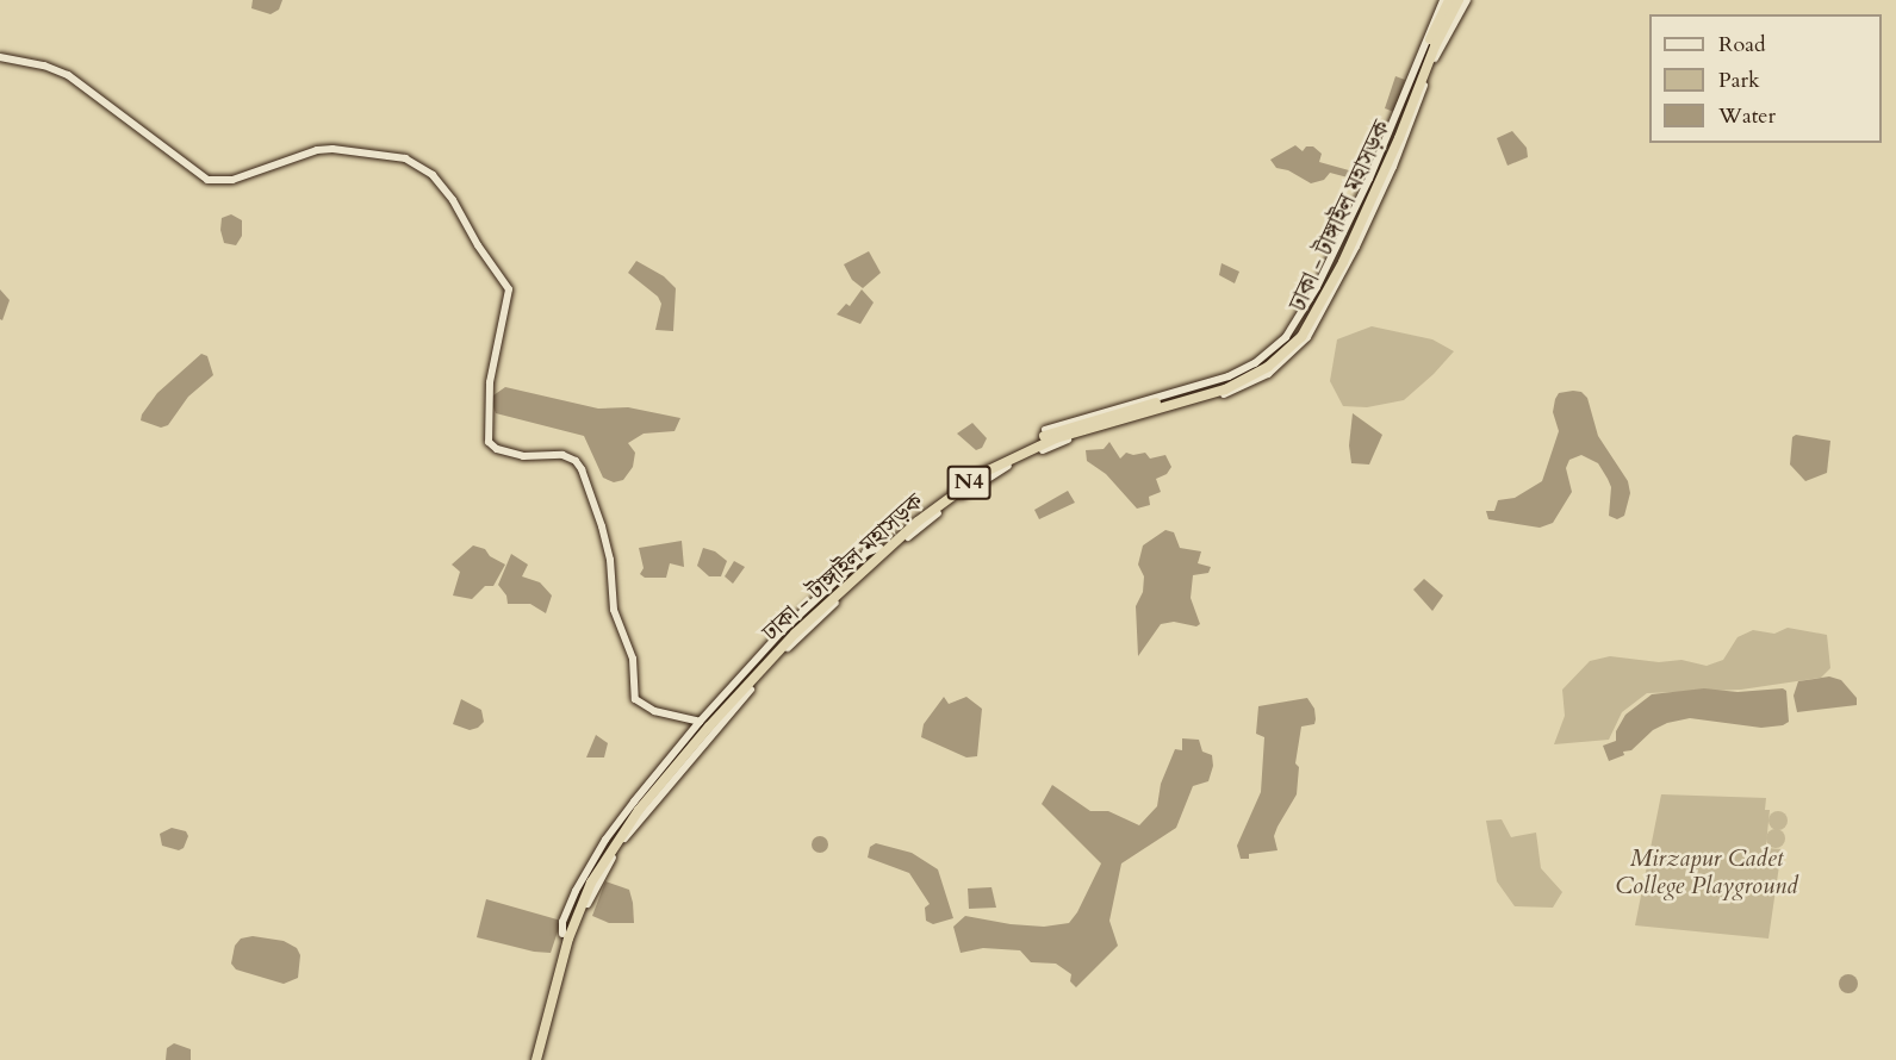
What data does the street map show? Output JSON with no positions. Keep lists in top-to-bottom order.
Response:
{
  "streets": {
    "highway": ["ঢাকা - টাঙ্গাইল মহাসড়ক", "N4"]
  },
  "parks": ["Mirzapur Cadet College Playground"],
  "legend": ["Road", "Park", "Water"]
}
